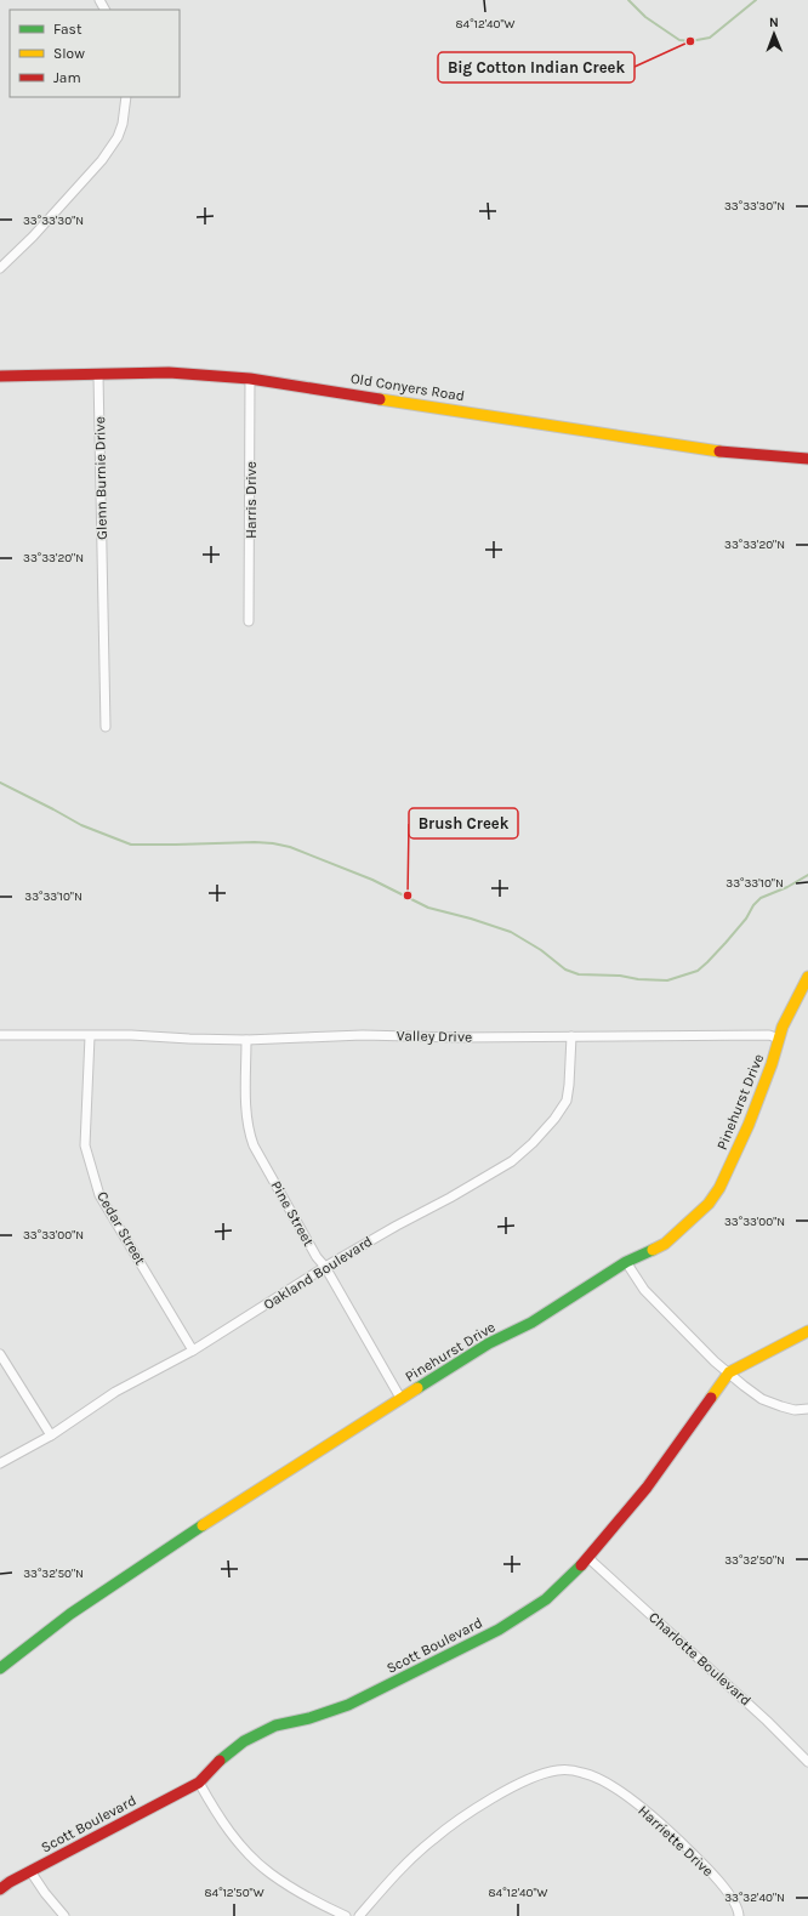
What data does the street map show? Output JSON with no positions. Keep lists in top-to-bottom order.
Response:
{
  "streets": {
    "street": [
      "Old Conyers Road",
      "Glenn Burnie Drive",
      "Harris Drive",
      "Valley Drive",
      "Pinehurst Drive",
      "Pine Street",
      "Cedar Street",
      "Oakland Boulevard",
      "Scott Boulevard",
      "Charlotte Boulevard",
      "Harriette Drive"
    ]
  },
  "crossings": [
    ["Old Conyers Road", "Glenn Burnie Drive"],
    ["Old Conyers Road", "Harris Drive"],
    ["Valley Drive", "Pinehurst Drive"],
    ["Valley Drive", "Pine Street"],
    ["Valley Drive", "Cedar Street"],
    ["Valley Drive", "Oakland Boulevard"],
    ["Pinehurst Drive", "Pine Street"],
    ["Pine Street", "Oakland Boulevard"],
    ["Cedar Street", "Oakland Boulevard"],
    ["Scott Boulevard", "Charlotte Boulevard"]
  ],
  "places": ["Big Cotton Indian Creek", "Brush Creek"],
  "legend": ["Fast", "Slow", "Jam"],
  "north": "top",
  "coordinates": [
    "84°12'40\"W",
    "33°33'30\"N",
    "33°33'20\"N",
    "33°33'10\"N",
    "33°33'00\"N",
    "33°32'50\"N",
    "84°12'50\"W",
    "33°32'40\"N"
  ]
}
